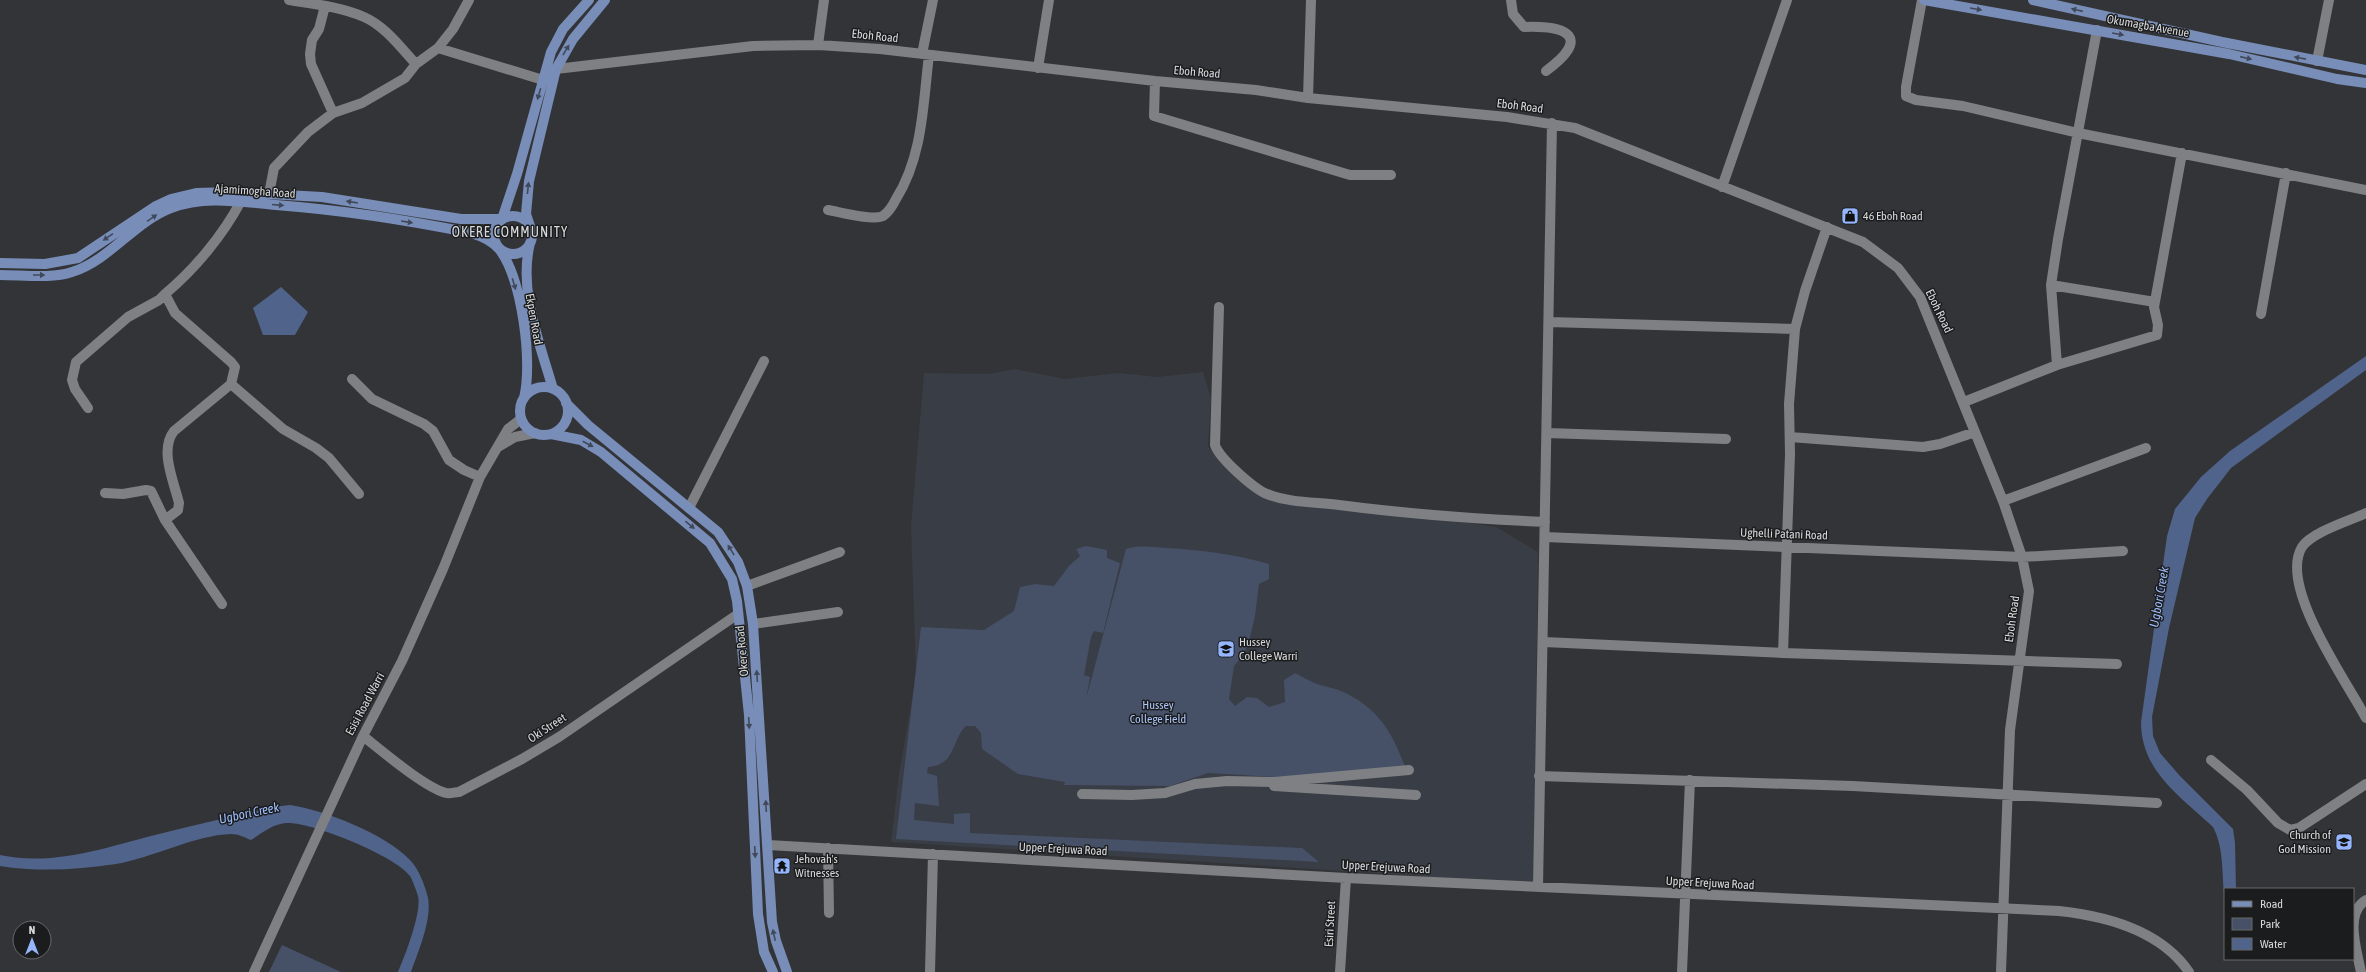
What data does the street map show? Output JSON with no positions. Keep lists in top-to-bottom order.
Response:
{
  "streets": {
    "main road": [
      "Okumagba Avenue",
      "Ajamimogha Road",
      "Ekpen Road",
      "Okere Road"
    ],
    "street": [
      "Eboh Road",
      "Ughelli Patani Road",
      "Esisi Road Warri",
      "Oki Street",
      "Upper Erejuwa Road",
      "Esiri Street"
    ]
  },
  "crossings": [
    ["Eboh Road", "Ughelli Patani Road"],
    ["Eboh Road", "Upper Erejuwa Road"],
    ["Ajamimogha Road", "Ekpen Road"],
    ["Ekpen Road", "Okere Road"],
    ["Ekpen Road", "Esisi Road Warri"],
    ["Okere Road", "Esisi Road Warri"],
    ["Okere Road", "Oki Street"],
    ["Okere Road", "Upper Erejuwa Road"],
    ["Esisi Road Warri", "Oki Street"],
    ["Upper Erejuwa Road", "Esiri Street"]
  ],
  "districts": ["OKERE COMMUNITY"],
  "water": ["Ugbori Creek"],
  "parks": ["Hussey College Field"],
  "places": {
    "shop": ["46 Eboh Road"],
    "school or university": ["Hussey College Warri", "Church of God Mission"],
    "temple": ["Jehovah's Witnesses"]
  },
  "legend": ["Road", "Park", "Water"],
  "north": "top"
}
